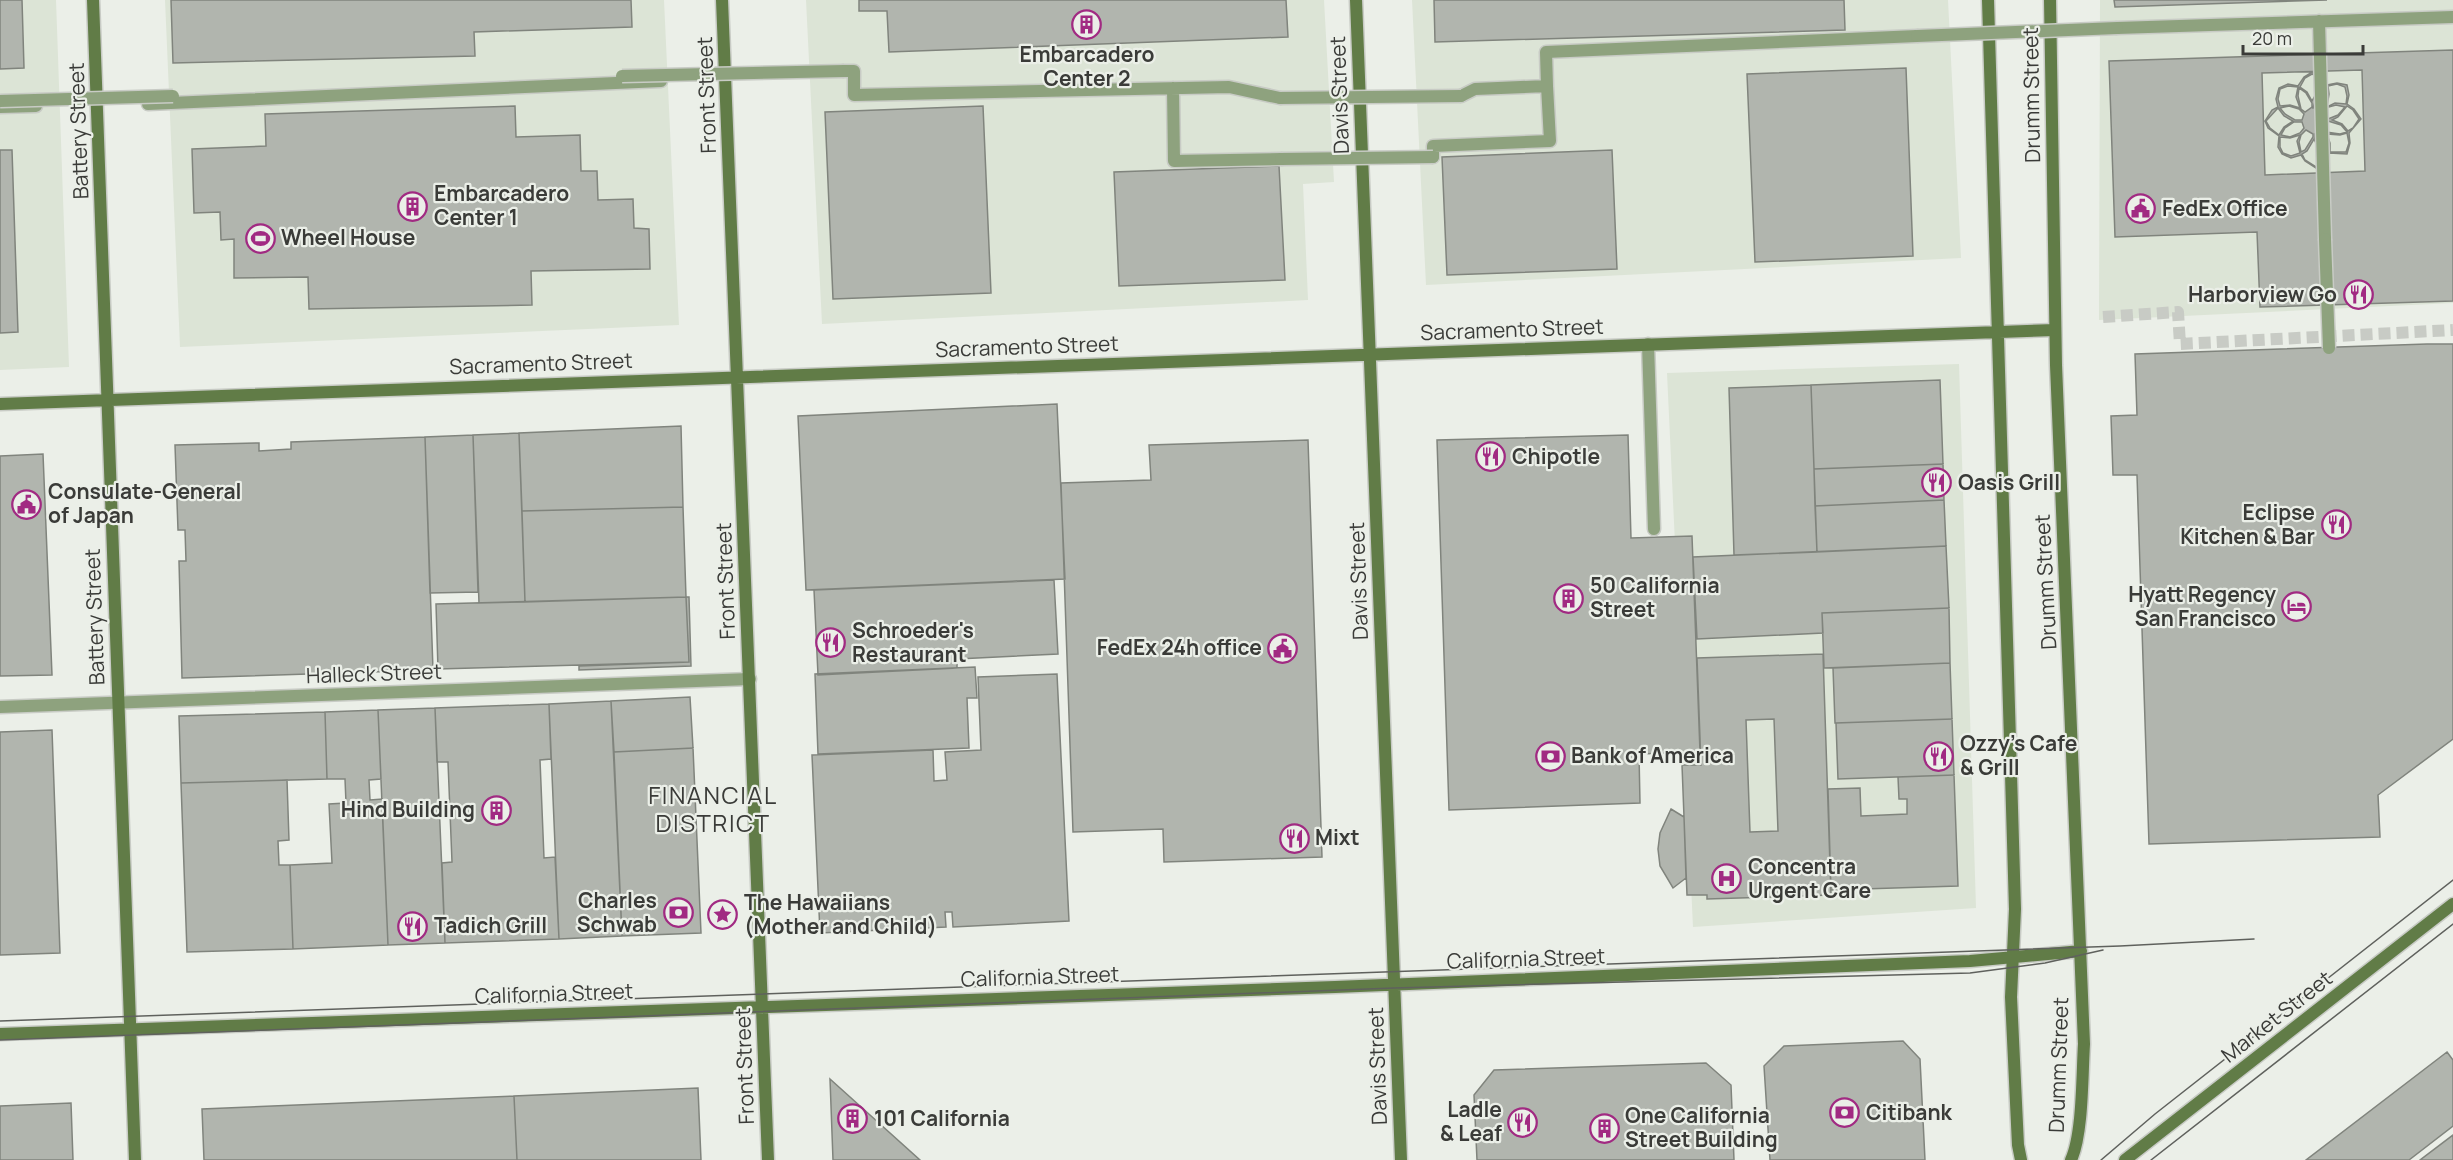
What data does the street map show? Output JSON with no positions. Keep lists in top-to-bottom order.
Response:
{
  "streets": {
    "street": [
      "Front Street",
      "Davis Street",
      "Drumm Street",
      "Battery Street",
      "Sacramento Street",
      "Halleck Street",
      "California Street",
      "Market Street"
    ]
  },
  "crossings": [
    ["Front Street", "Sacramento Street"],
    ["Front Street", "Halleck Street"],
    ["Front Street", "California Street"],
    ["Davis Street", "Sacramento Street"],
    ["Davis Street", "California Street"],
    ["Drumm Street", "Sacramento Street"],
    ["Drumm Street", "California Street"],
    ["Battery Street", "Sacramento Street"],
    ["Battery Street", "Halleck Street"],
    ["Battery Street", "California Street"]
  ],
  "districts": ["FINANCIAL DISTRICT"],
  "places": {
    "building": [
      "Embarcadero Center 2",
      "Embarcadero Center 1",
      "50 California Street",
      "Hind Building",
      "101 California",
      "One California Street Building"
    ],
    "public building": ["FedEx Office", "Consulate-General of Japan", "FedEx 24h office"],
    "sports": ["Wheel House"],
    "restaurant": [
      "Harborview Go",
      "Chipotle",
      "Oasis Grill",
      "Eclipse Kitchen & Bar",
      "Schroeder's Restaurant",
      "Ozzy's Cafe & Grill",
      "Mixt",
      "Tadich Grill",
      "Ladle & Leaf"
    ],
    "hotel": ["Hyatt Regency San Francisco"],
    "bank": ["Bank of America", "Charles Schwab", "Citibank"],
    "hospital": ["Concentra Urgent Care"],
    "place": ["The Hawaiians (Mother and Child)"]
  },
  "scale_bar": "20 m"
}
